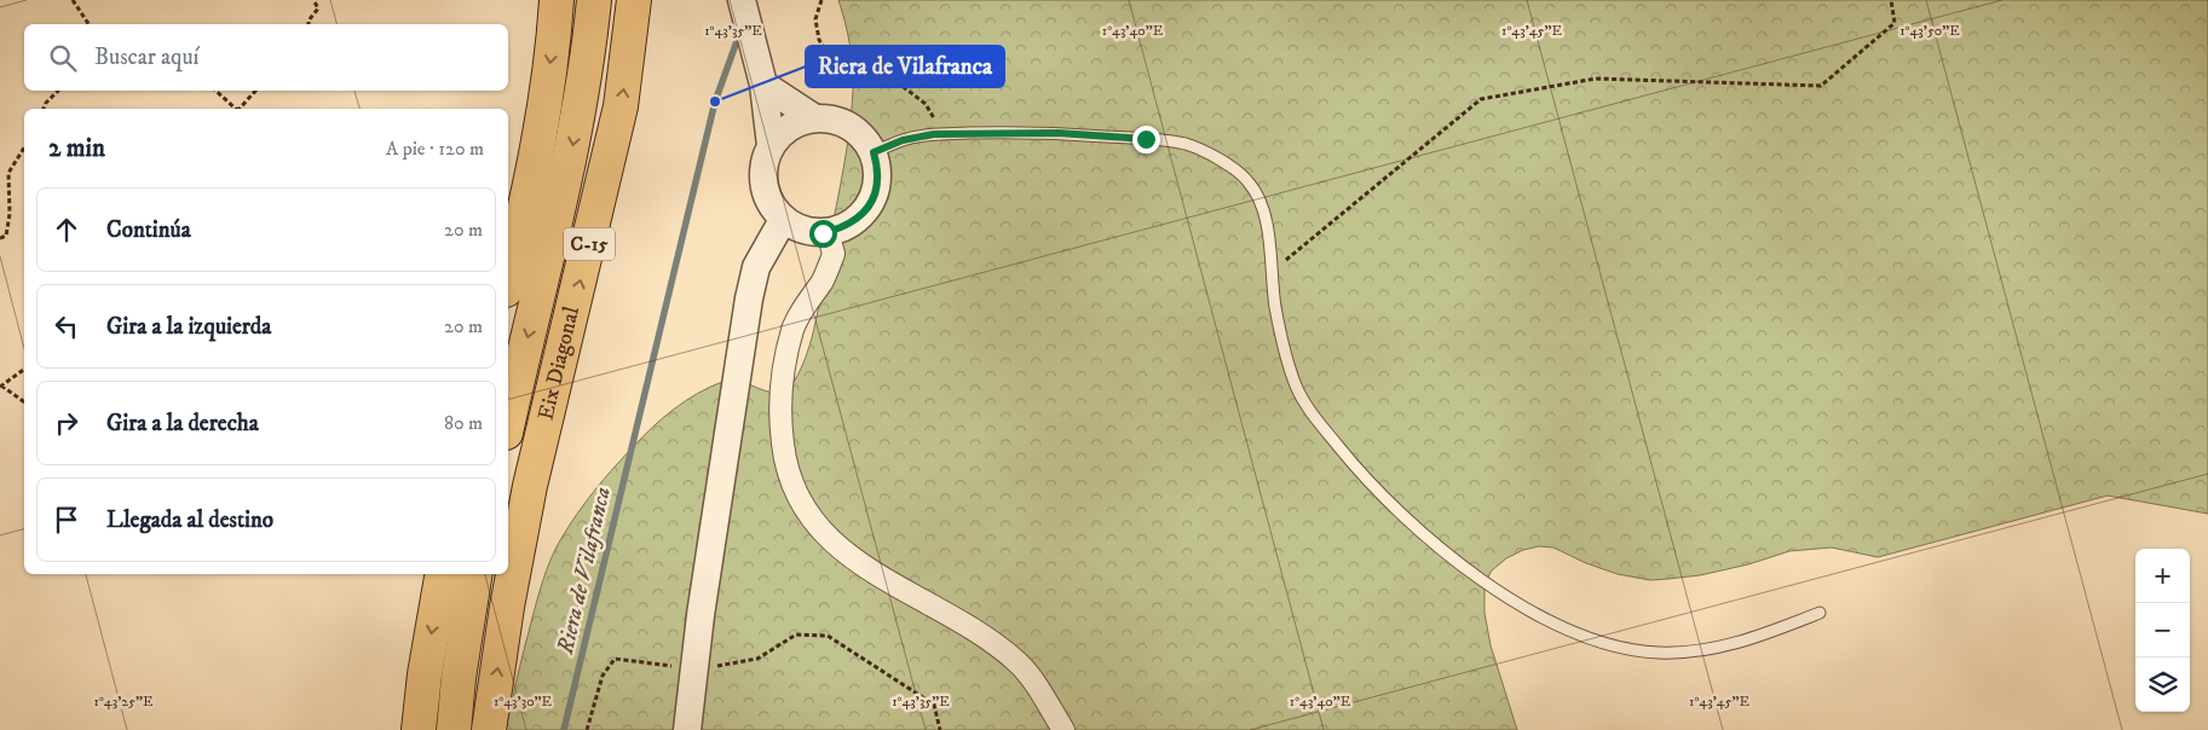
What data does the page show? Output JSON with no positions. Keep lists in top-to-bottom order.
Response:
{
  "streets": {
    "highway": ["C-15", "Eix Diagonal"]
  },
  "water": ["Riera de Vilafranca"],
  "places": ["Riera de Vilafranca"],
  "page": {
    "search": "Buscar aquí",
    "heading": ["2 min", "A pie · 120 m"],
    "list": [
      ["Continúa", "20 m"],
      ["Gira a la izquierda", "20 m"],
      ["Gira a la derecha", "80 m"],
      "Llegada al destino"
    ],
    "map_buttons": ["+", "−"]
  },
  "coordinates": [
    "1°43'35\"E",
    "1°43'40\"E",
    "1°43'45\"E",
    "1°43'50\"E",
    "1°43'25\"E",
    "1°43'30\"E"
  ]
}
